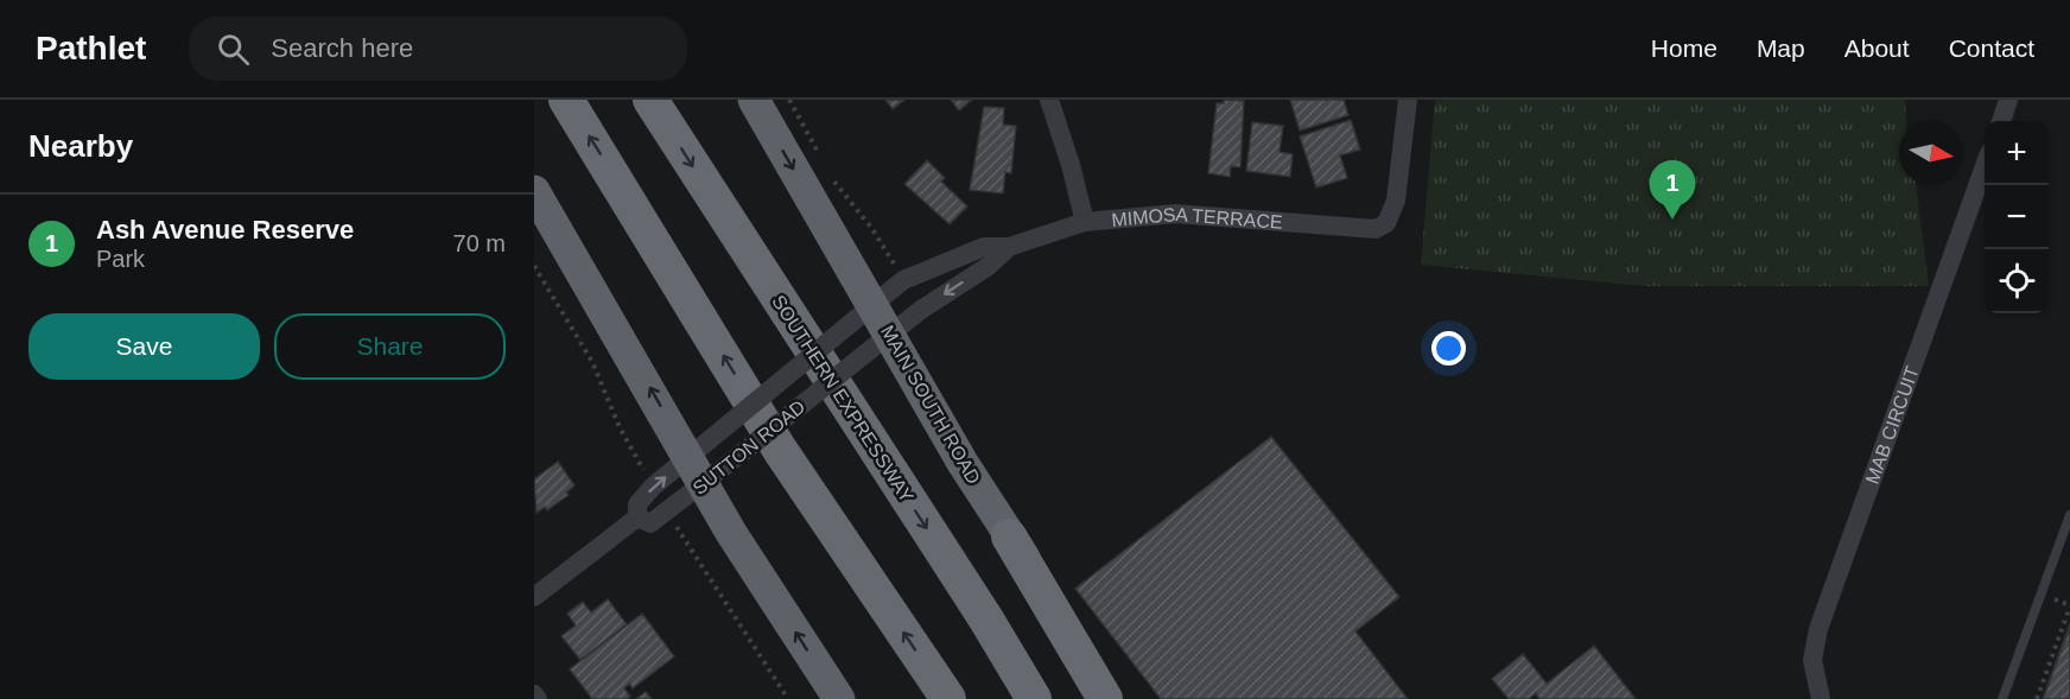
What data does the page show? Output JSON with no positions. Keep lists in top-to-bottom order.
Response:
{
  "streets": {
    "highway": ["SOUTHERN EXPRESSWAY", "MAIN SOUTH ROAD"],
    "street": ["MIMOSA TERRACE", "MAB CIRCUIT", "SUTTON ROAD"]
  },
  "crossings": [
    ["MIMOSA TERRACE", "MAIN SOUTH ROAD"],
    ["MIMOSA TERRACE", "SUTTON ROAD"],
    ["MAIN SOUTH ROAD", "SUTTON ROAD"]
  ],
  "north": "right",
  "page": {
    "header": "Pathlet",
    "search": "Search here",
    "nav": [
      "Home",
      "Map",
      "About",
      "Contact"
    ],
    "heading": "Nearby",
    "map_buttons": ["+", "−"],
    "pins": "1",
    "list": [
      {
        "mark": "1",
        "name": "Ash Avenue Reserve",
        "note": "Park",
        "value": "70 m"
      }
    ],
    "buttons": ["Save", "Share"]
  }
}
